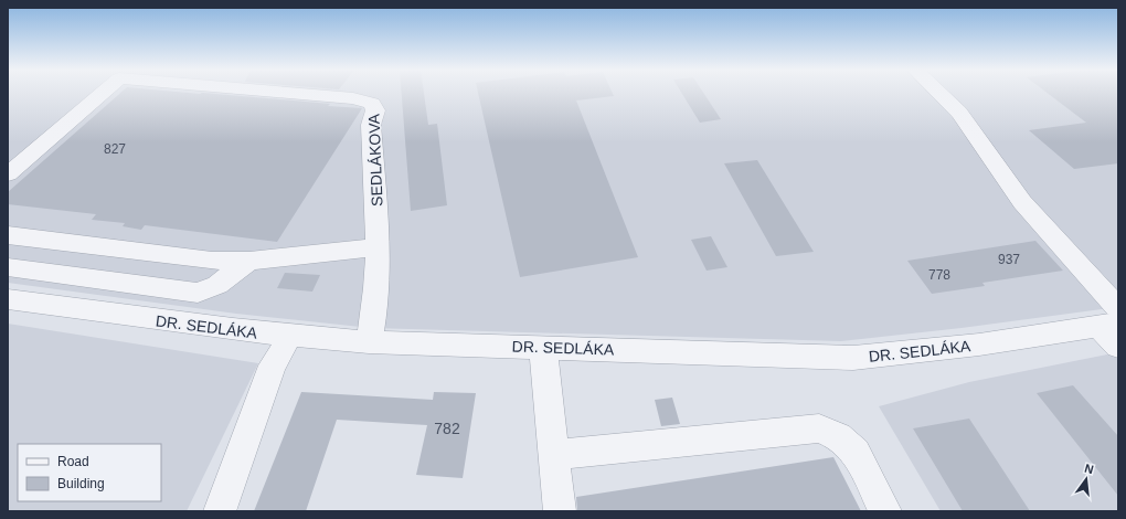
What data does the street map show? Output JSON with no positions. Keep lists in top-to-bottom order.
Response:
{
  "streets": {
    "street": ["SEDLÁKOVA", "DR. SEDLÁKA"]
  },
  "crossings": [
    ["SEDLÁKOVA", "DR. SEDLÁKA"]
  ],
  "house_numbers": [
    "827",
    "937",
    "778",
    "782"
  ],
  "legend": ["Road", "Building"],
  "north": "top"
}
